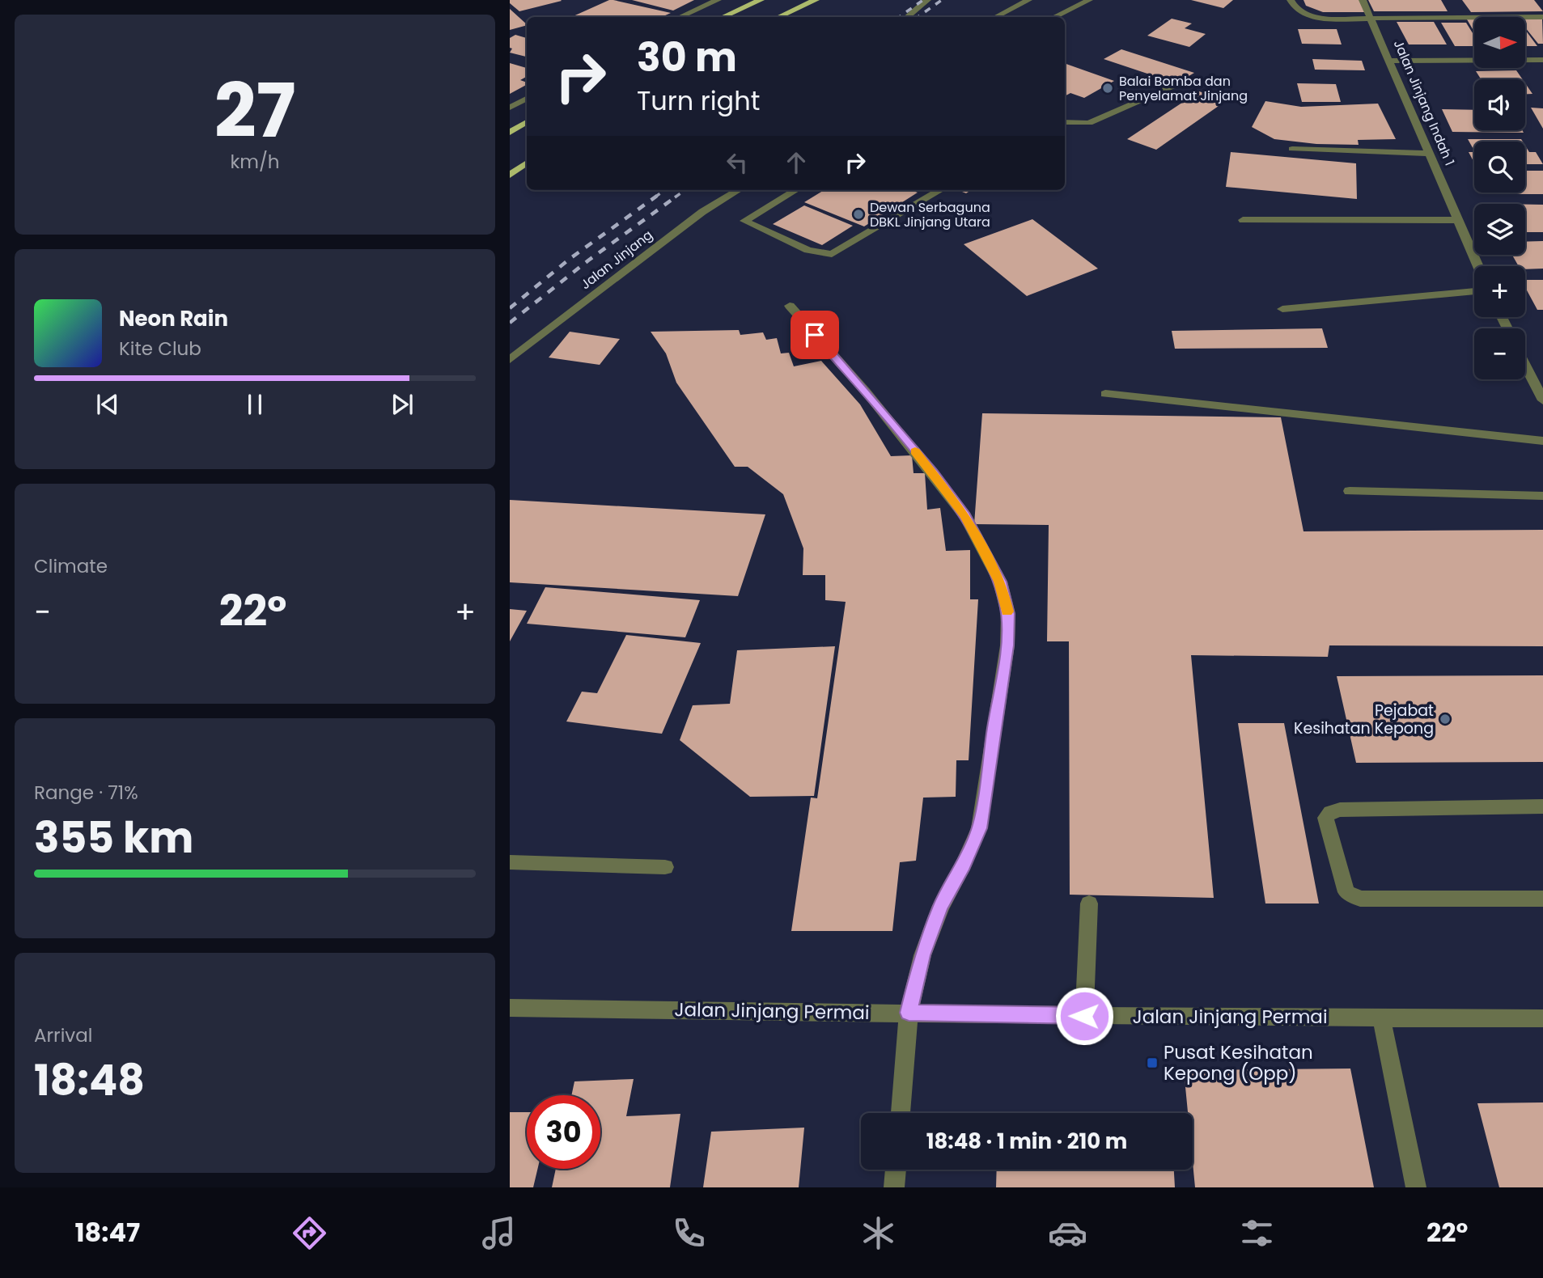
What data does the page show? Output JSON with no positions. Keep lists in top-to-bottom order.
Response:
{
  "streets": {
    "street": ["Jalan Jinjang Indah 1", "Jalan Jinjang", "Jalan Jinjang Permai"]
  },
  "places": {
    "other": ["Balai Bomba dan Penyelamat Jinjang", "Dewan Serbaguna DBKL Jinjang Utara", "Pejabat Kesihatan Kepong"],
    "transit": ["Pusat Kesihatan Kepong (Opp)"]
  },
  "north": "right",
  "page": {
    "tile": [
      ["27", "km/h"],
      "Climate",
      ["Range · 71%", "355 km"],
      ["Arrival", "18:48"]
    ],
    "map_buttons": ["+", "−"],
    "turn": ["30 m", "Turn right"],
    "song": ["Neon Rain", "Kite Club"],
    "heat": ["−", "22°", "+"],
    "limit": "30",
    "trip": "18:48 · 1 min · 210 m",
    "tabs": ["18:47", "22°"]
  }
}
